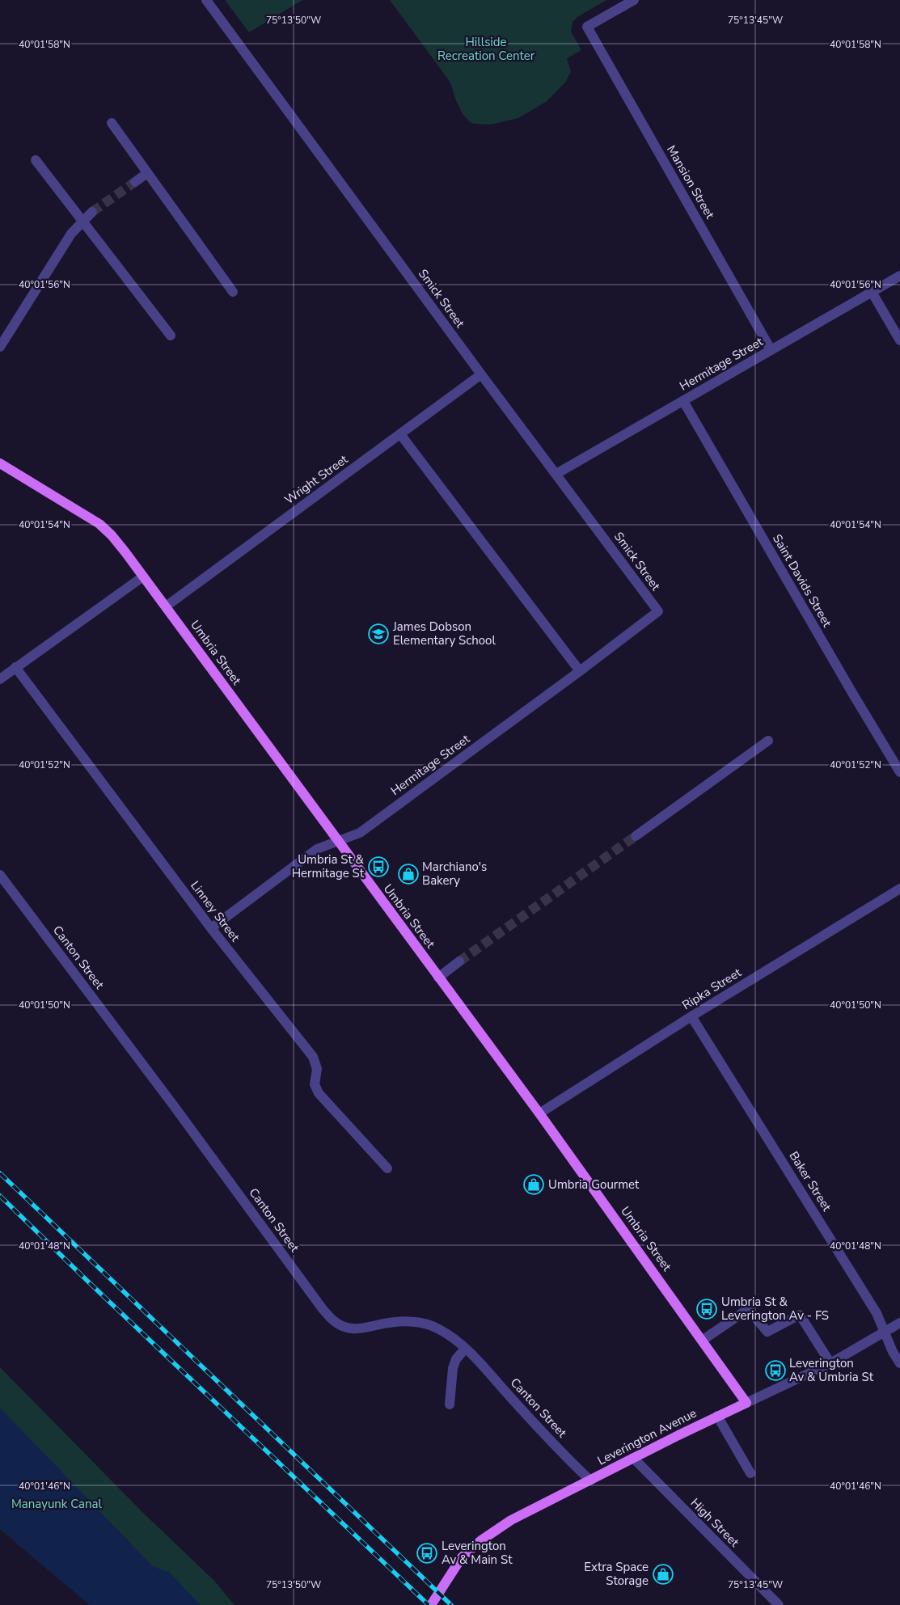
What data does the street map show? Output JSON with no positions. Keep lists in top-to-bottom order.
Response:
{
  "streets": {
    "main road": ["Umbria Street", "Leverington Avenue"],
    "street": [
      "Mansion Street",
      "Smick Street",
      "Hermitage Street",
      "Wright Street",
      "Saint Davids Street",
      "Linney Street",
      "Canton Street",
      "Ripka Street",
      "Baker Street",
      "High Street"
    ]
  },
  "crossings": [
    ["Mansion Street", "Hermitage Street"],
    ["Smick Street", "Hermitage Street"],
    ["Smick Street", "Wright Street"],
    ["Hermitage Street", "Saint Davids Street"],
    ["Hermitage Street", "Umbria Street"],
    ["Hermitage Street", "Linney Street"],
    ["Wright Street", "Umbria Street"],
    ["Umbria Street", "Ripka Street"],
    ["Umbria Street", "Leverington Avenue"],
    ["Canton Street", "Leverington Avenue"],
    ["Ripka Street", "Baker Street"],
    ["Baker Street", "Leverington Avenue"],
    ["Leverington Avenue", "High Street"]
  ],
  "parks": ["Hillside Recreation Center", "Manayunk Canal"],
  "places": {
    "school or university": ["James Dobson Elementary School"],
    "bus stop": [
      "Umbria St & Hermitage St",
      "Umbria St & Leverington Av - FS",
      "Leverington Av & Umbria St",
      "Leverington Av & Main St"
    ],
    "shop": ["Marchiano's Bakery", "Umbria Gourmet", "Extra Space Storage"]
  },
  "coordinates": [
    "75°13'50\"W",
    "75°13'45\"W",
    "40°01'58\"N",
    "40°01'56\"N",
    "40°01'54\"N",
    "40°01'52\"N",
    "40°01'50\"N",
    "40°01'48\"N",
    "40°01'46\"N"
  ]
}
